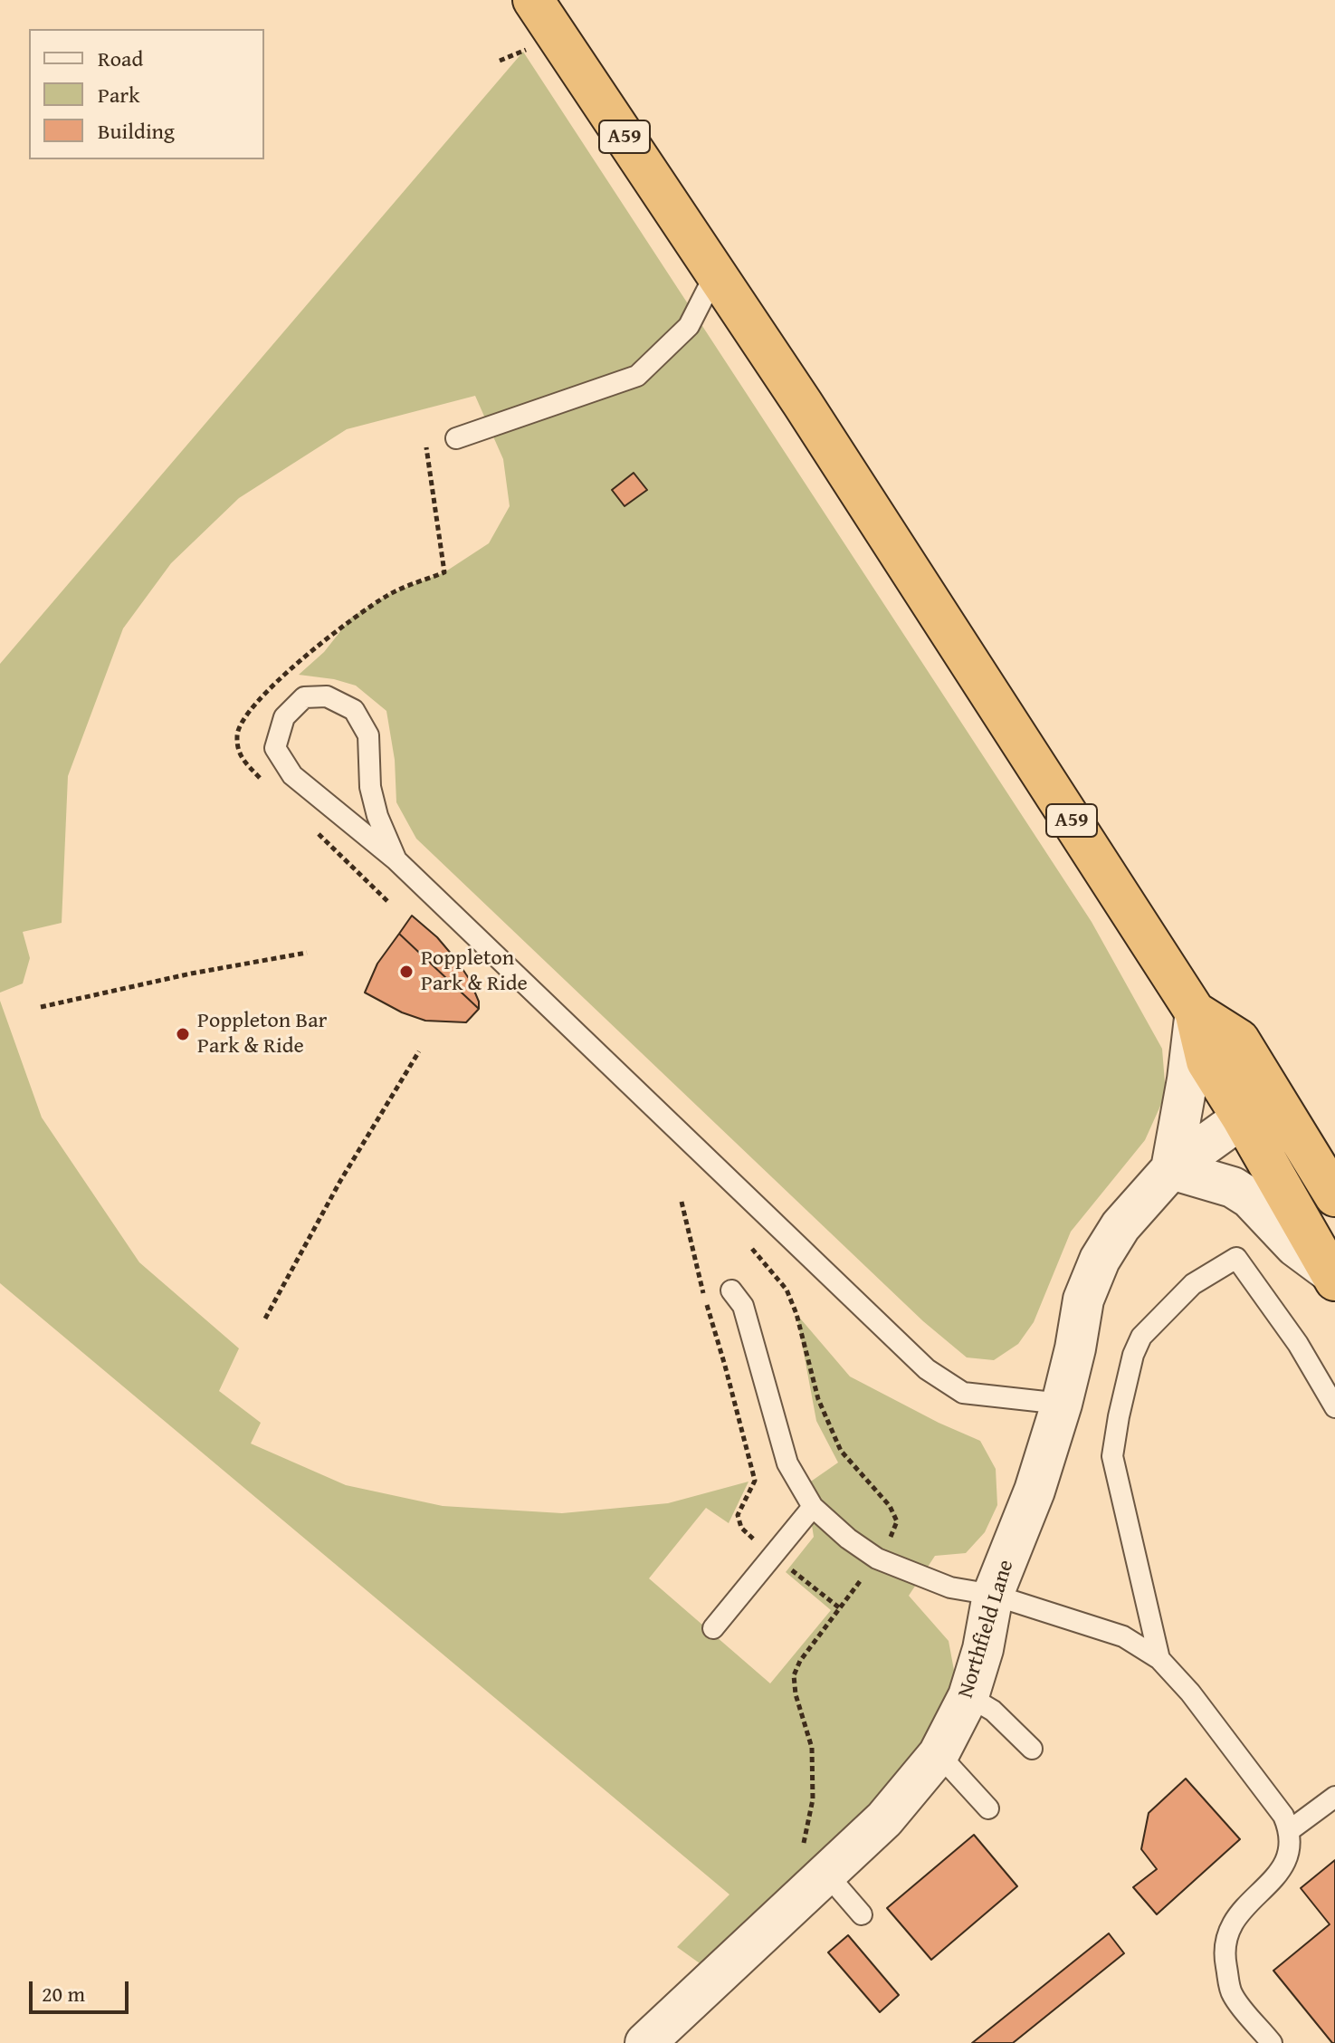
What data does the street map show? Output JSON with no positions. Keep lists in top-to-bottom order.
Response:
{
  "streets": {
    "highway": ["A59"],
    "street": ["Northfield Lane"]
  },
  "crossings": [
    ["A59", "Northfield Lane"]
  ],
  "places": ["Poppleton Park & Ride", "Poppleton Bar Park & Ride"],
  "legend": ["Road", "Park", "Building"],
  "scale_bar": "20 m"
}
